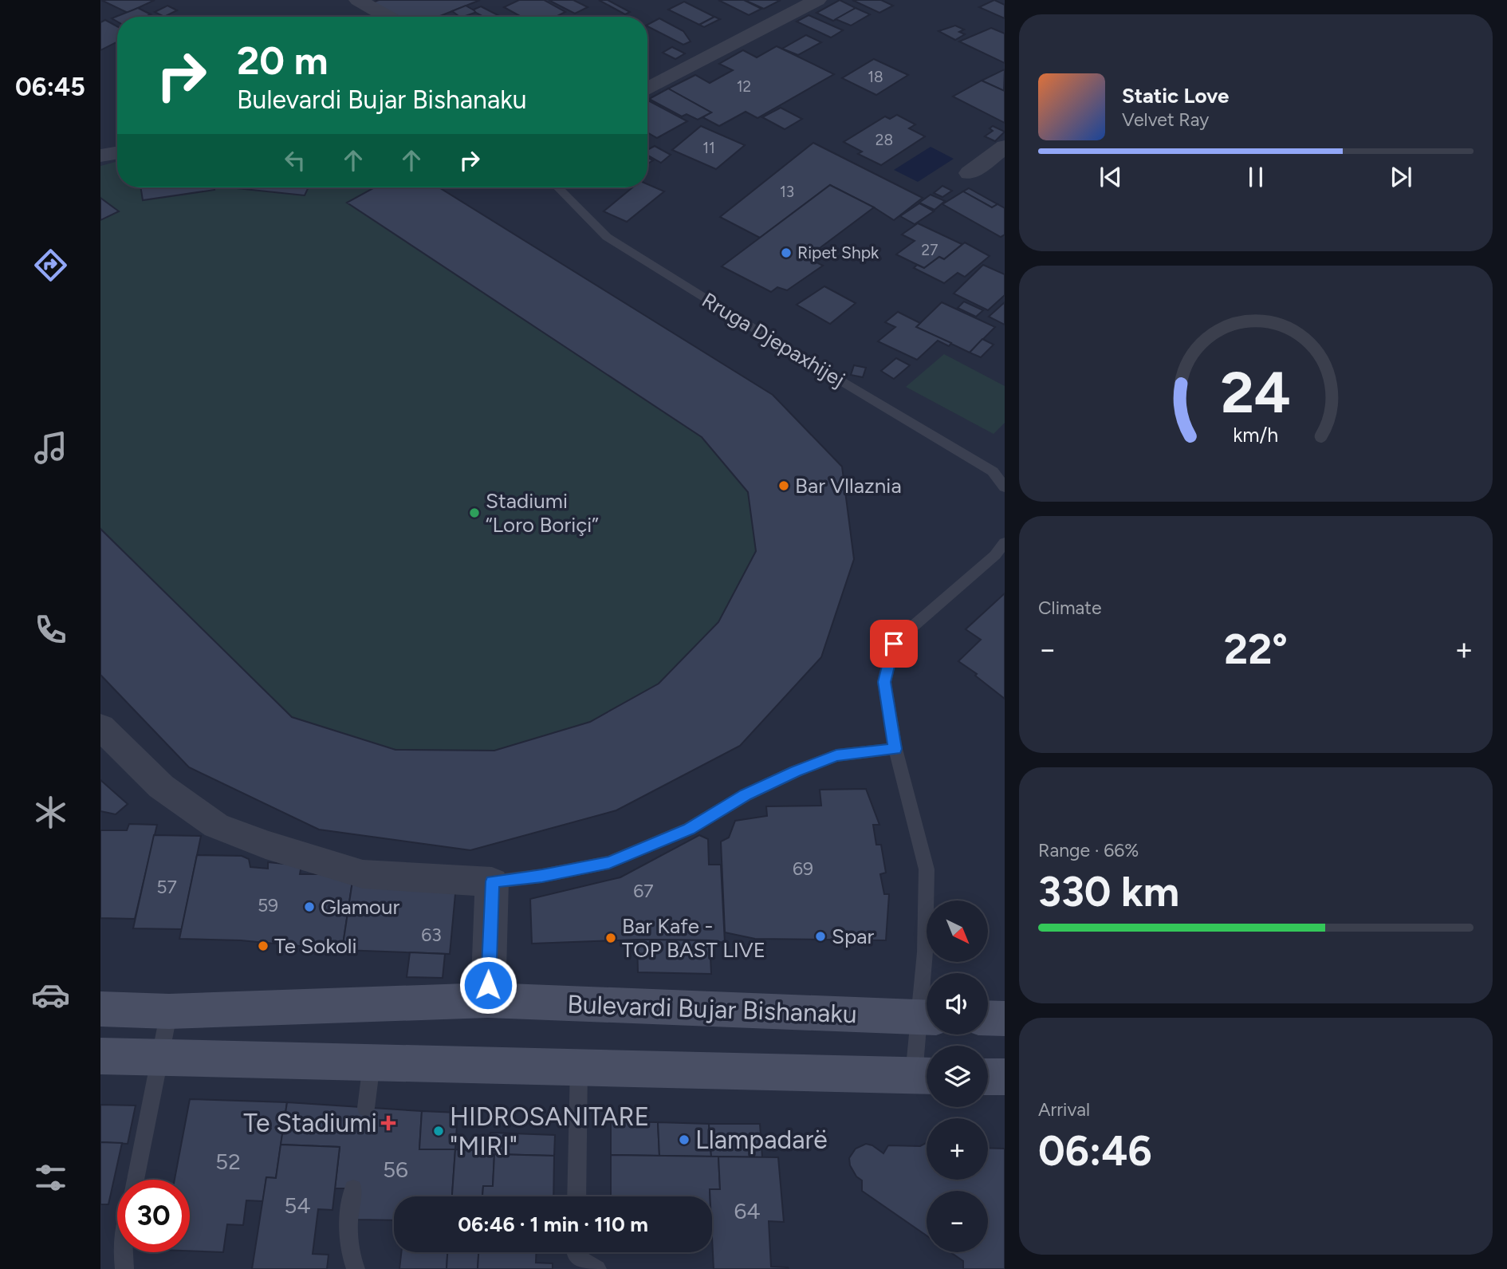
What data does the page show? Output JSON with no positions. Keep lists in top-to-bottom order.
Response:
{
  "streets": {
    "main road": ["Bulevardi Bujar Bishanaku"],
    "lane": ["Rruga Djepaxhijej"]
  },
  "places": {
    "other": [
      "Ripet Shpk",
      "Bar Vllaznia",
      "Stadiumi “Loro Boriçi”",
      "Glamour",
      "Spar",
      "Bar Kafe - TOP BAST LIVE",
      "Te Sokoli",
      "HIDROSANITARE \"MIRI\"",
      "Llampadarë"
    ],
    "health": ["Te Stadiumi"]
  },
  "house_numbers": [
    "18",
    "12",
    "28",
    "11",
    "13",
    "27",
    "69",
    "57",
    "67",
    "59",
    "63",
    "52",
    "56",
    "54",
    "64"
  ],
  "north": "bottom right",
  "page": {
    "tabs": "06:45",
    "turn": ["20 m", "Bulevardi Bujar Bishanaku"],
    "song": ["Static Love", "Velvet Ray"],
    "tile": [
      "Climate",
      ["Range · 66%", "330 km"],
      ["Arrival", "06:46"]
    ],
    "heat": ["−", "22°", "+"],
    "map_buttons": ["+", "−"],
    "limit": "30",
    "trip": "06:46 · 1 min · 110 m",
    "gauge": ["24", "km/h"]
  }
}
